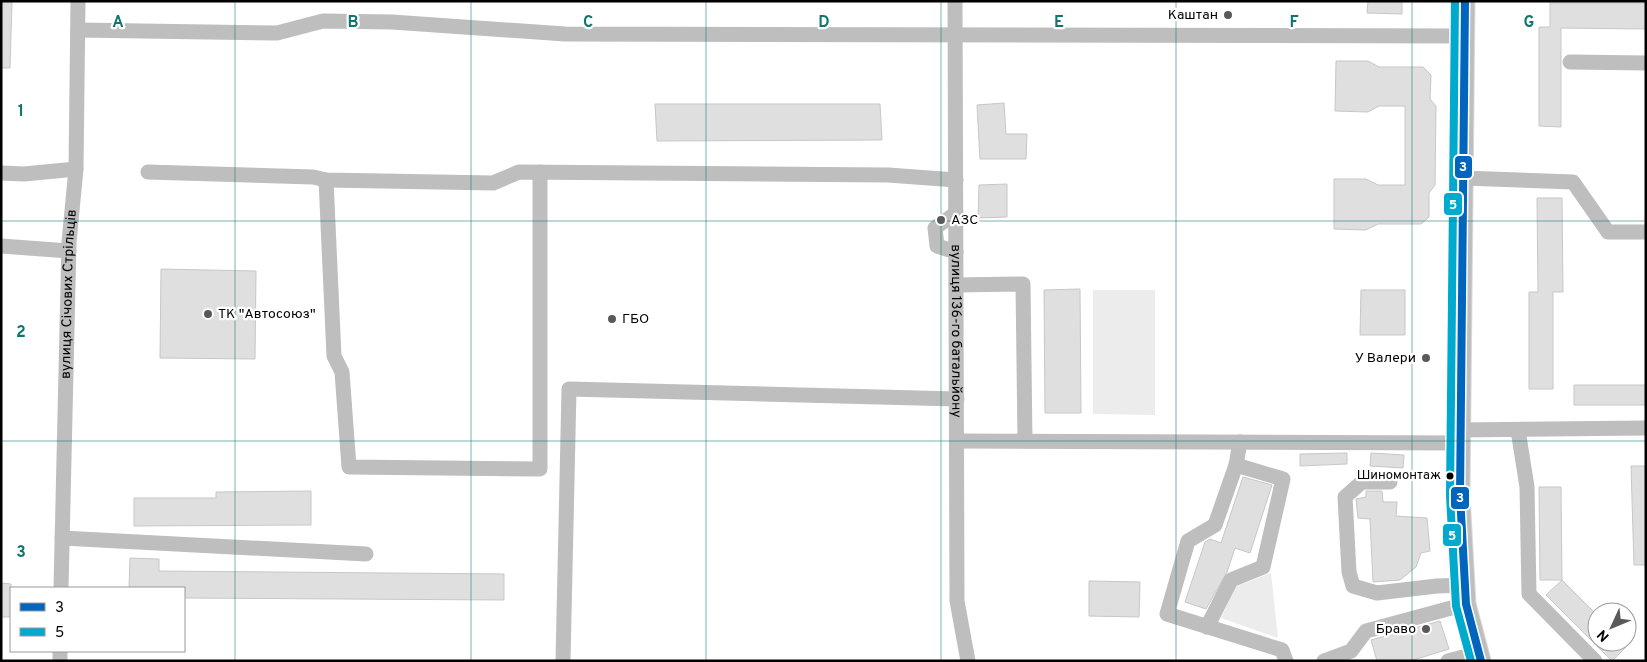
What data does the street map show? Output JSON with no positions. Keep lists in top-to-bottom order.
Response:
{
  "streets": {
    "street": ["вулиця Січових Стрільців", "вулиця 136-го батальйону"]
  },
  "places": [
    "Каштан",
    "АЗС",
    "ТК \"Автосоюз\"",
    "ГБО",
    "У Валери",
    "Шиномонтаж",
    "Браво"
  ],
  "lines": ["transit line 3", "transit line 5"],
  "legend": ["3", "5"],
  "north": "bottom left",
  "grid": {
    "columns": [
      "A",
      "B",
      "C",
      "D",
      "E",
      "F",
      "G"
    ],
    "rows": ["1", "2", "3"]
  }
}
